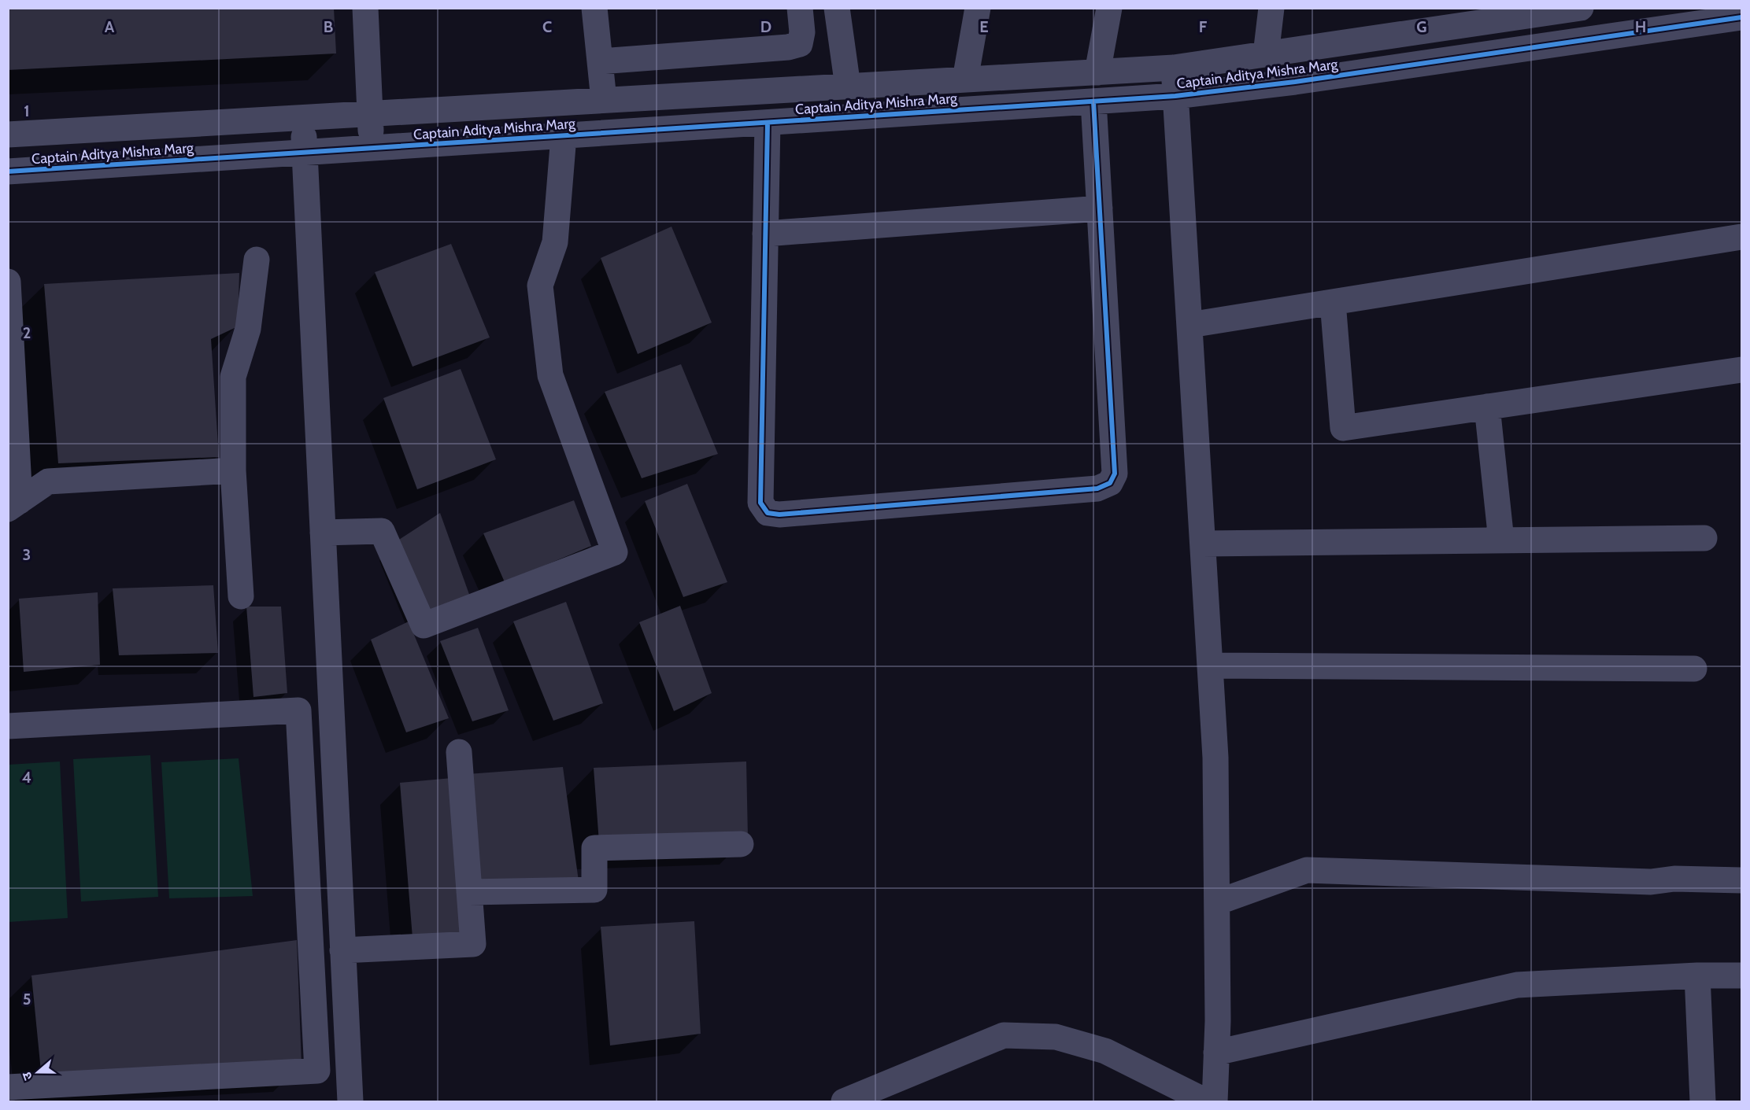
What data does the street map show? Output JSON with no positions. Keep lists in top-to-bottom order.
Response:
{
  "streets": {
    "street": ["Captain Aditya Mishra Marg"]
  },
  "north": "left",
  "grid": {
    "columns": [
      "A",
      "B",
      "C",
      "D",
      "E",
      "F",
      "G",
      "H"
    ],
    "rows": [
      "1",
      "2",
      "3",
      "4",
      "5"
    ]
  }
}
